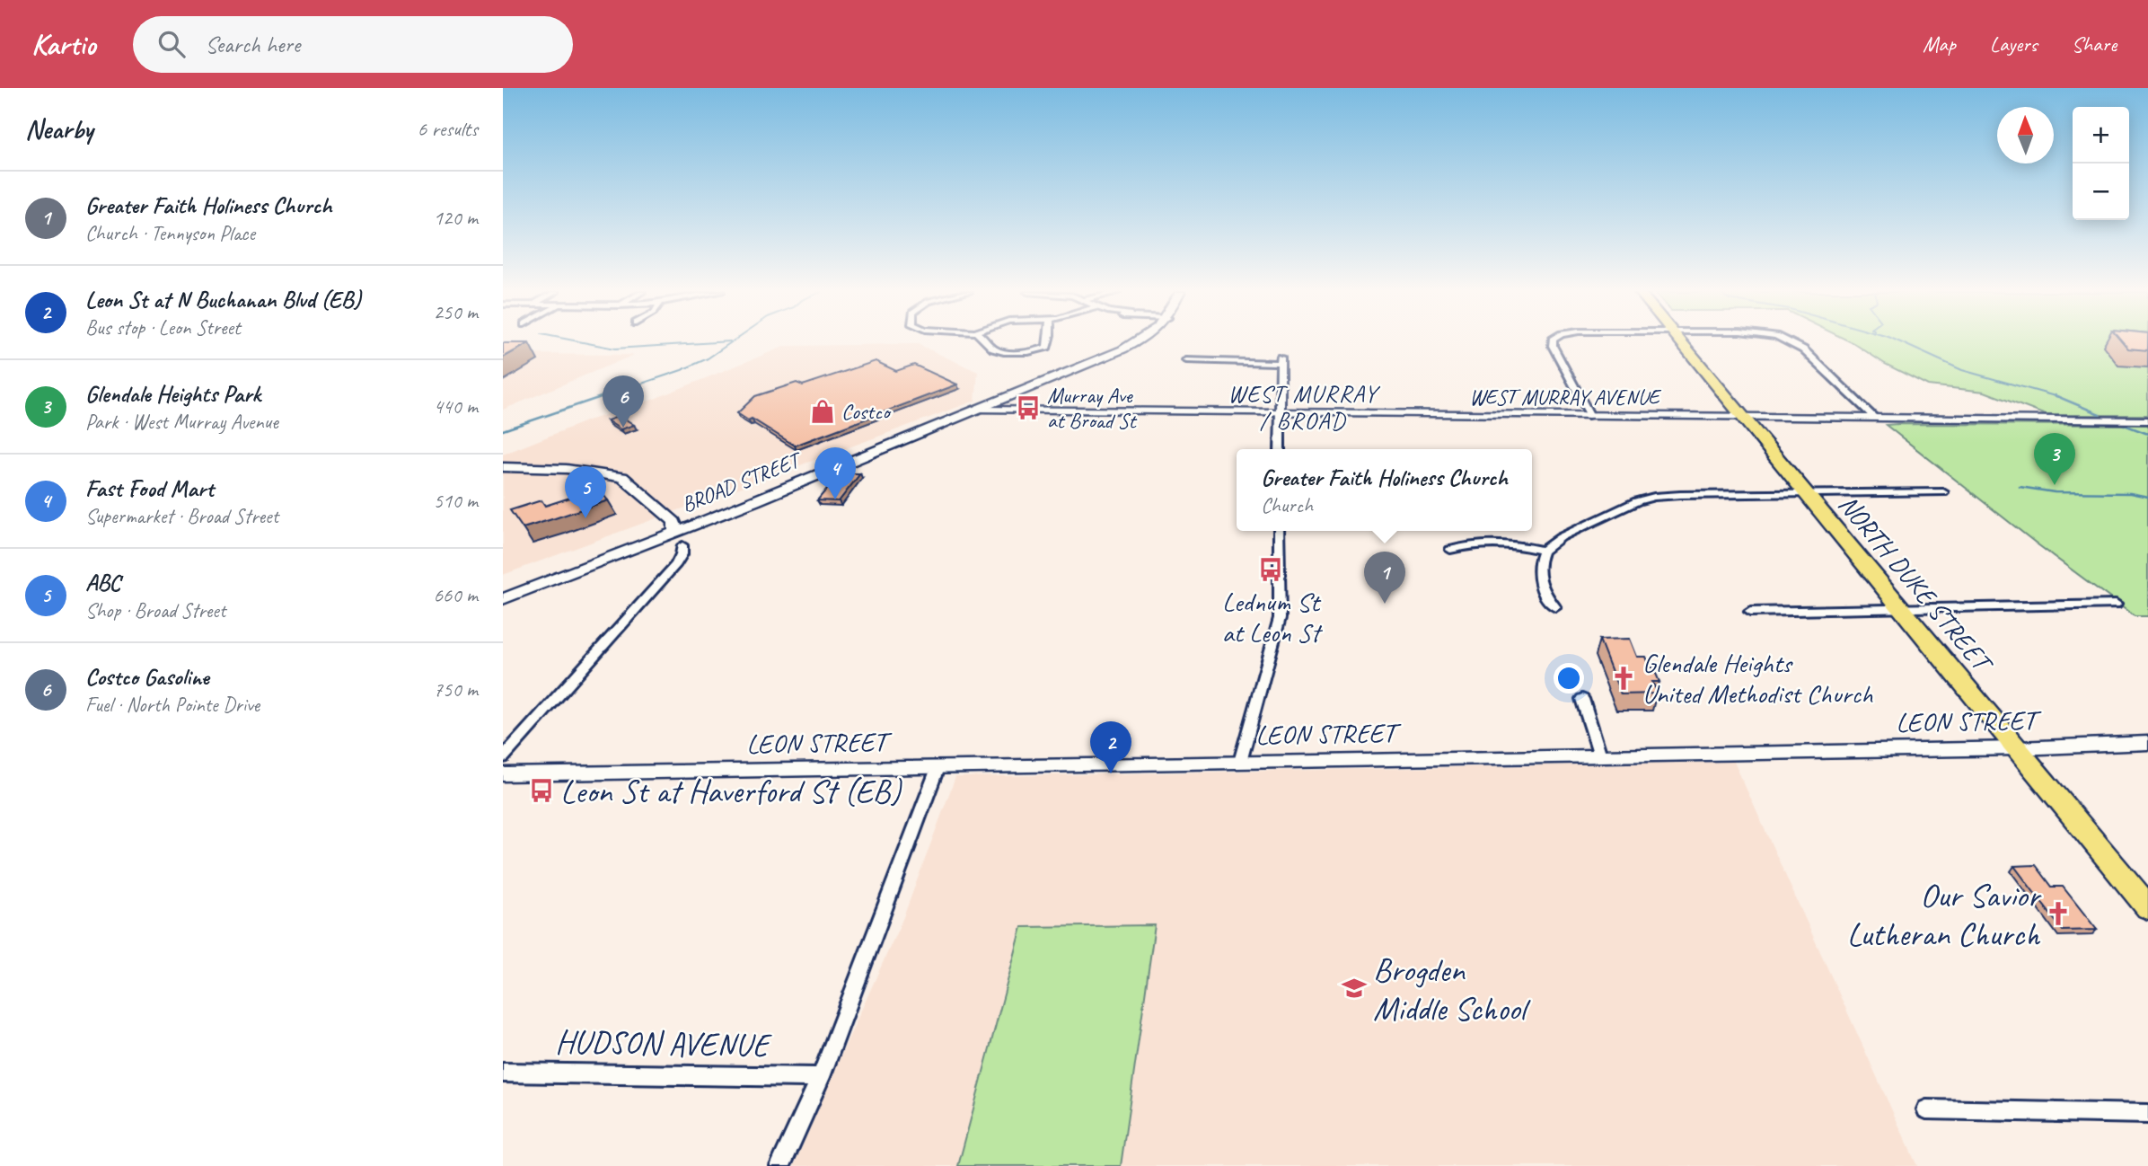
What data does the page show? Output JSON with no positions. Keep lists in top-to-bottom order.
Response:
{
  "streets": {
    "highway": ["NORTH DUKE STREET"],
    "main road": ["BROAD STREET"],
    "street": ["WEST MURRAY AVENUE", "LEON STREET", "HUDSON AVENUE"]
  },
  "crossings": [
    ["WEST MURRAY AVENUE", "BROAD STREET"],
    ["WEST MURRAY AVENUE", "NORTH DUKE STREET"],
    ["NORTH DUKE STREET", "LEON STREET"]
  ],
  "districts": ["WEST MURRAY / BROAD"],
  "places": {
    "bus stop": ["Murray Ave at Broad St", "Lednum St at Leon St", "Leon St at Haverford St (EB)"],
    "shop": ["Costco"],
    "church": ["Glendale Heights United Methodist Church", "Our Savior Lutheran Church"],
    "school or university": ["Brogden Middle School"]
  },
  "north": "top",
  "page": {
    "header": "Kartio",
    "search": "Search here",
    "nav": ["Map", "Layers", "Share"],
    "heading": ["Nearby", "6 results"],
    "map_buttons": ["+", "−"],
    "list": [
      {
        "mark": "1",
        "name": "Greater Faith Holiness Church",
        "note": "Church · Tennyson Place",
        "value": "120 m"
      },
      {
        "mark": "2",
        "name": "Leon St at N Buchanan Blvd (EB)",
        "note": "Bus stop · Leon Street",
        "value": "250 m"
      },
      {
        "mark": "3",
        "name": "Glendale Heights Park",
        "note": "Park · West Murray Avenue",
        "value": "440 m"
      },
      {
        "mark": "4",
        "name": "Fast Food Mart",
        "note": "Supermarket · Broad Street",
        "value": "510 m"
      },
      {
        "mark": "5",
        "name": "ABC",
        "note": "Shop · Broad Street",
        "value": "660 m"
      },
      {
        "mark": "6",
        "name": "Costco Gasoline",
        "note": "Fuel · North Pointe Drive",
        "value": "750 m"
      }
    ],
    "pins": [
      "6",
      "3",
      "4",
      "5",
      "1",
      "2"
    ],
    "popup": ["Greater Faith Holiness Church", "Church"]
  }
}
